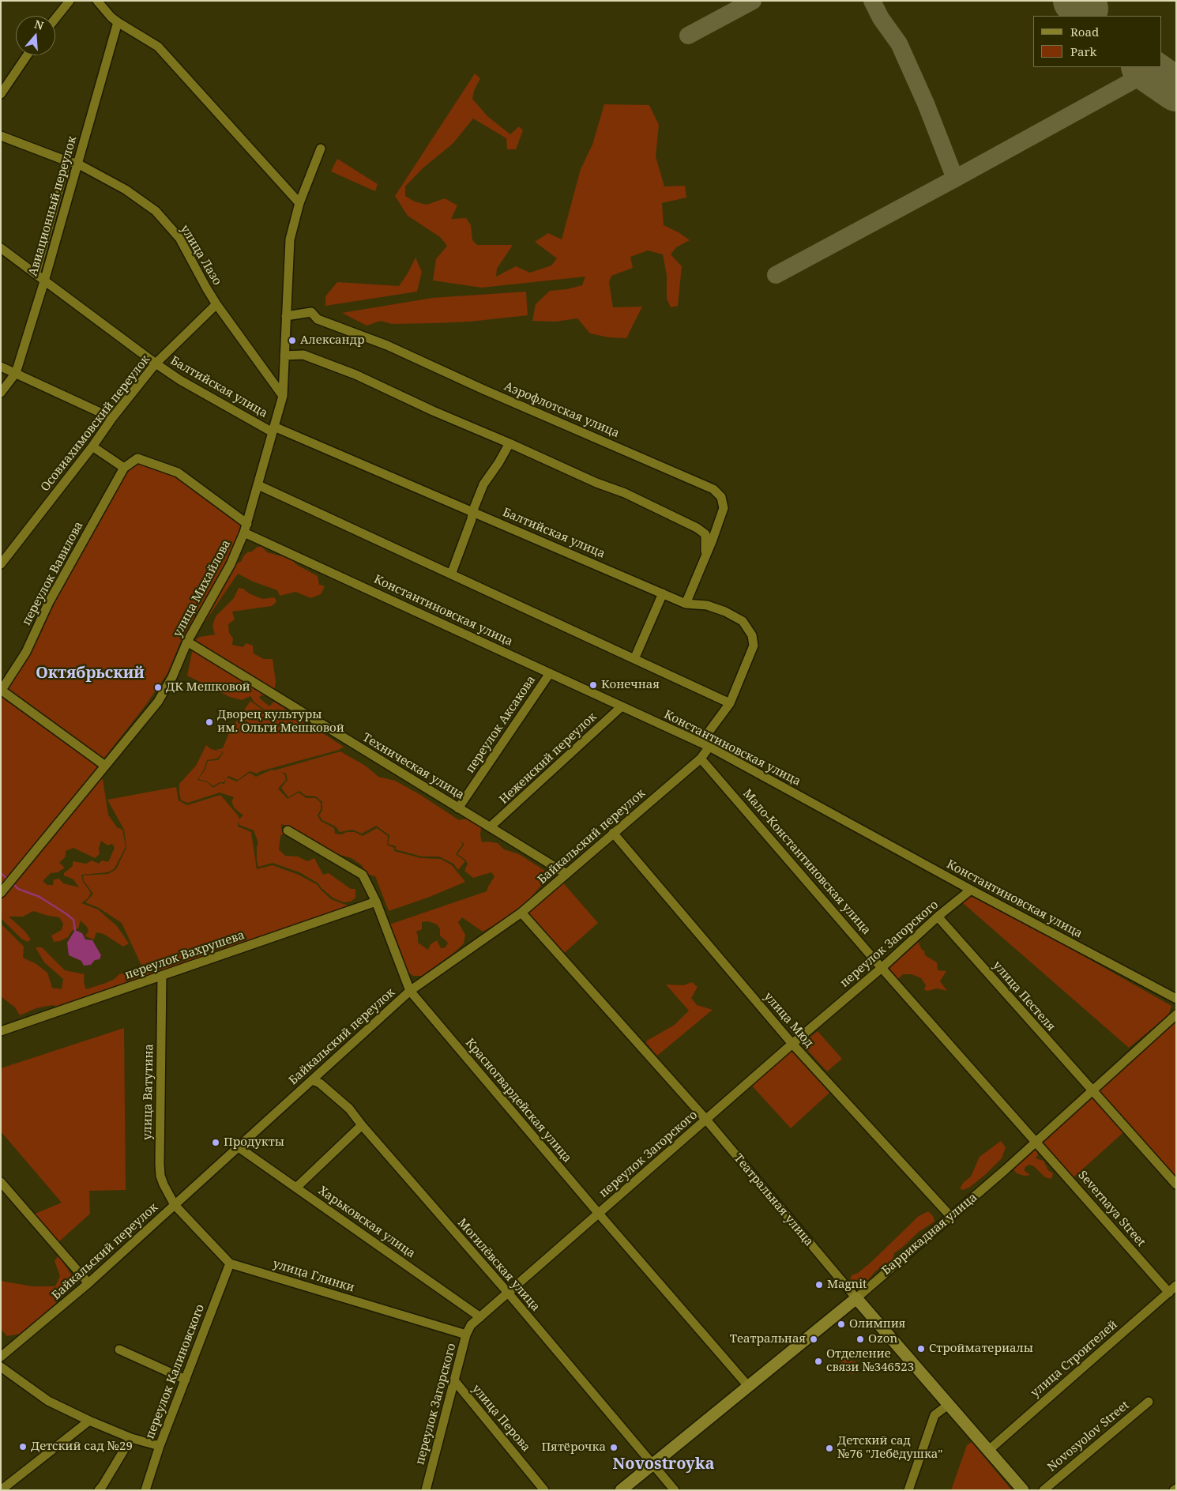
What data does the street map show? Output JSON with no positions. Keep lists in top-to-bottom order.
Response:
{
  "streets": {
    "main road": ["Театральная улица", "Баррикадная улица"],
    "street": [
      "Авиационный переулок",
      "улица Лазо",
      "Балтийская улица",
      "Аэрофлотская улица",
      "Осовиахимовский переулок",
      "переулок Вавилова",
      "улица Михайлова",
      "Константиновская улица",
      "переулок Аксакова",
      "Неженский переулок",
      "Техническая улица",
      "Байкальский переулок",
      "Мало-Константиновская улица",
      "переулок Загорского",
      "переулок Вахрушева",
      "улица Пестеля",
      "улица Мюд",
      "улица Ватутина",
      "Красногвардейская улица",
      "Severnaya Street",
      "Харьковская улица",
      "Могилёвская улица",
      "улица Глинки",
      "улица Строителей",
      "переулок Калиновского",
      "улица Перова",
      "Novosyolov Street"
    ]
  },
  "crossings": [
    ["Авиационный переулок", "улица Лазо"],
    ["Авиационный переулок", "Балтийская улица"],
    ["улица Лазо", "Осовиахимовский переулок"],
    ["улица Лазо", "улица Михайлова"],
    ["Балтийская улица", "Аэрофлотская улица"],
    ["Балтийская улица", "Осовиахимовский переулок"],
    ["Балтийская улица", "улица Михайлова"],
    ["Балтийская улица", "Константиновская улица"],
    ["Аэрофлотская улица", "улица Михайлова"],
    ["переулок Вавилова", "Константиновская улица"],
    ["улица Михайлова", "Константиновская улица"],
    ["улица Михайлова", "Техническая улица"],
    ["Константиновская улица", "переулок Аксакова"],
    ["Константиновская улица", "Неженский переулок"],
    ["Константиновская улица", "Байкальский переулок"],
    ["Константиновская улица", "переулок Загорского"],
    ["переулок Аксакова", "Техническая улица"],
    ["Неженский переулок", "Техническая улица"],
    ["Техническая улица", "Байкальский переулок"],
    ["Байкальский переулок", "Мало-Константиновская улица"],
    ["Байкальский переулок", "улица Мюд"],
    ["Байкальский переулок", "улица Ватутина"],
    ["Байкальский переулок", "Красногвардейская улица"],
    ["Байкальский переулок", "Театральная улица"],
    ["Байкальский переулок", "Харьковская улица"],
    ["Байкальский переулок", "Могилёвская улица"],
    ["Байкальский переулок", "улица Глинки"],
    ["Мало-Константиновская улица", "переулок Загорского"],
    ["Мало-Константиновская улица", "Severnaya Street"],
    ["Мало-Константиновская улица", "Баррикадная улица"],
    ["переулок Загорского", "улица Пестеля"],
    ["переулок Загорского", "улица Мюд"],
    ["переулок Загорского", "Красногвардейская улица"],
    ["переулок Загорского", "Театральная улица"],
    ["переулок Загорского", "Харьковская улица"],
    ["переулок Загорского", "Могилёвская улица"],
    ["переулок Загорского", "улица Глинки"],
    ["переулок Загорского", "улица Перова"],
    ["переулок Вахрушева", "улица Ватутина"],
    ["переулок Вахрушева", "Красногвардейская улица"],
    ["улица Пестеля", "Баррикадная улица"],
    ["улица Мюд", "Баррикадная улица"],
    ["улица Ватутина", "улица Глинки"],
    ["Красногвардейская улица", "Баррикадная улица"],
    ["Театральная улица", "Баррикадная улица"],
    ["Театральная улица", "улица Строителей"],
    ["Severnaya Street", "Баррикадная улица"],
    ["Severnaya Street", "улица Строителей"],
    ["Баррикадная улица", "Могилёвская улица"],
    ["улица Глинки", "переулок Калиновского"]
  ],
  "districts": ["Октябрьский", "Novostroyka"],
  "places": [
    "Александр",
    "Конечная",
    "ДК Мешковой",
    "Дворец культуры им. Ольги Мешковой",
    "Продукты",
    "Magnit",
    "Олимпия",
    "Театральная",
    "Ozon",
    "Стройматериалы",
    "Отделение связи №346523",
    "Детский сад №29",
    "Пятёрочка",
    "Детский сад №76 \"Лебёдушка\""
  ],
  "legend": ["Road", "Park"],
  "north": "top"
}
